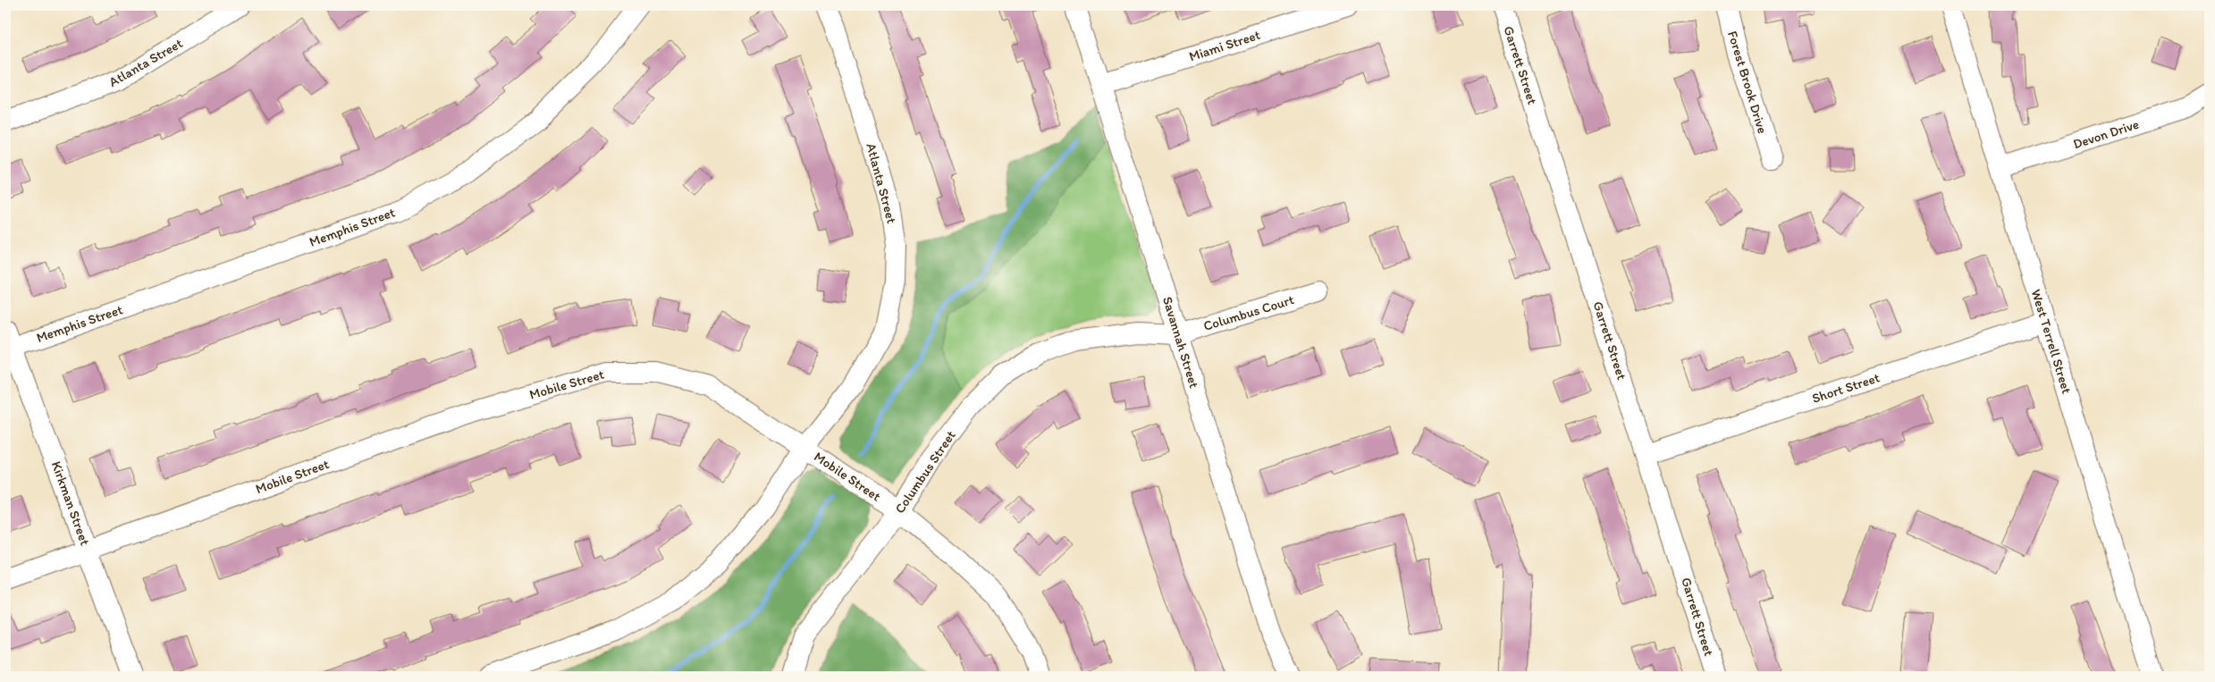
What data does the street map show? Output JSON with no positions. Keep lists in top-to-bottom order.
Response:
{
  "streets": {
    "street": [
      "Miami Street",
      "Atlanta Street",
      "Garrett Street",
      "Forest Brook Drive",
      "Devon Drive",
      "Memphis Street",
      "Columbus Court",
      "West Terrell Street",
      "Savannah Street",
      "Mobile Street",
      "Short Street",
      "Columbus Street",
      "Kirkman Street"
    ]
  },
  "crossings": [
    ["Miami Street", "Savannah Street"],
    ["Atlanta Street", "Mobile Street"],
    ["Garrett Street", "Short Street"],
    ["Devon Drive", "West Terrell Street"],
    ["Memphis Street", "Kirkman Street"],
    ["Columbus Court", "Savannah Street"],
    ["Columbus Court", "Columbus Street"],
    ["West Terrell Street", "Short Street"],
    ["Savannah Street", "Columbus Street"],
    ["Mobile Street", "Columbus Street"],
    ["Mobile Street", "Kirkman Street"]
  ]
}
